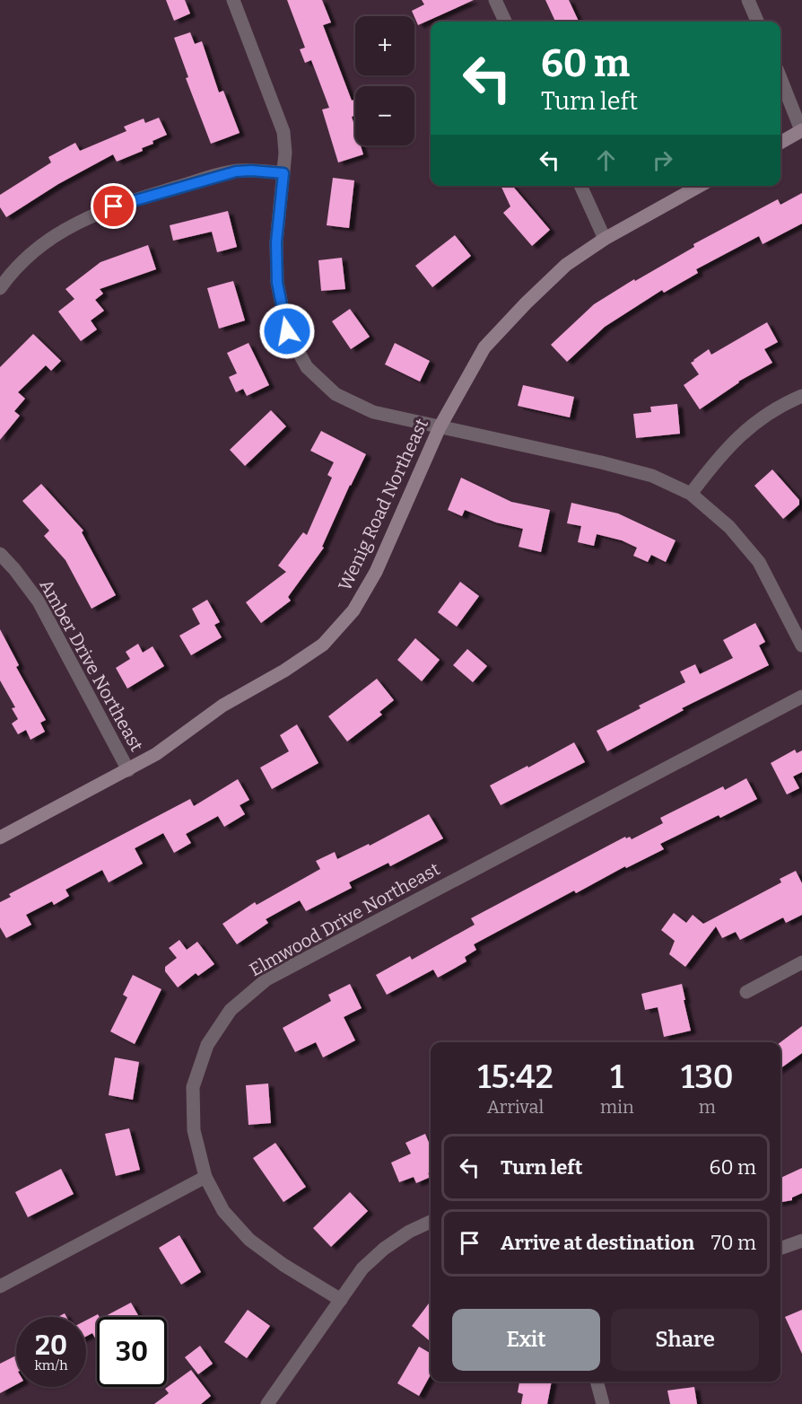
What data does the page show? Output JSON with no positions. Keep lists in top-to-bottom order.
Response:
{
  "streets": {
    "street": ["Wenig Road Northeast", "Amber Drive Northeast", "Elmwood Drive Northeast"]
  },
  "crossings": [
    ["Wenig Road Northeast", "Amber Drive Northeast"]
  ],
  "page": {
    "map_buttons": ["+", "−"],
    "turn": ["60 m", "Turn left"],
    "eta": [
      "15:42",
      "Arrival",
      "1",
      "min",
      "130",
      "m"
    ],
    "list": [
      {
        "name": "Turn left",
        "value": "60 m"
      },
      {
        "name": "Arrive at destination",
        "value": "70 m"
      }
    ],
    "buttons": ["Exit", "Share"],
    "speed": "20 km/h",
    "limit": "30"
  }
}
